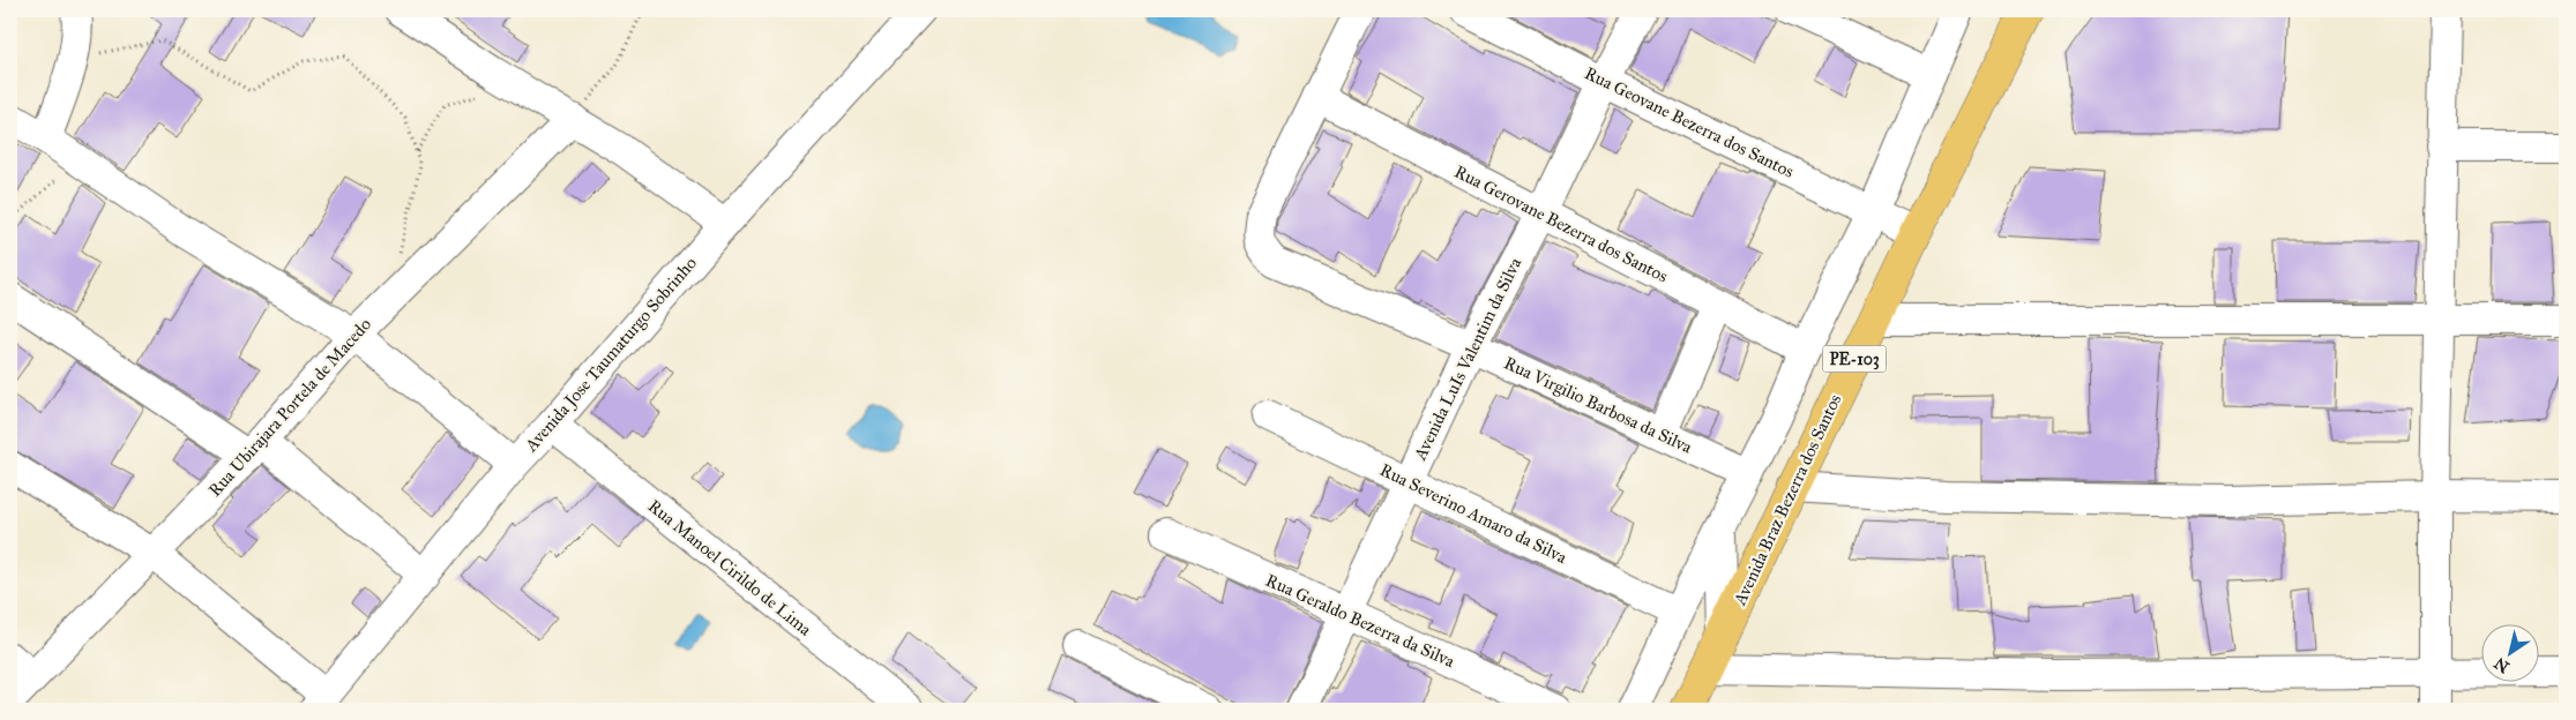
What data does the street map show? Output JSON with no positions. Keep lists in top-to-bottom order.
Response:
{
  "streets": {
    "main road": ["PE-103", "Avenida Braz Bezerra dos Santos"],
    "street": [
      "Rua Geovane Bezerra dos Santos",
      "Rua Gerovane Bezerra dos Santos",
      "Avenida Jose Taumaturgo Sobrinho",
      "Avenida LuIs Valentim da Silva",
      "Rua Virgilio Barbosa da Silva",
      "Rua Ubirajara Portela de Macedo",
      "Rua Severino Amaro da Silva",
      "Rua Manoel Cirildo de Lima",
      "Rua Geraldo Bezerra da Silva"
    ]
  },
  "crossings": [
    ["Rua Geovane Bezerra dos Santos", "Avenida LuIs Valentim da Silva"],
    ["Rua Geovane Bezerra dos Santos", "Avenida Braz Bezerra dos Santos"],
    ["Rua Gerovane Bezerra dos Santos", "Avenida LuIs Valentim da Silva"],
    ["Rua Gerovane Bezerra dos Santos", "Rua Virgilio Barbosa da Silva"],
    ["Avenida Jose Taumaturgo Sobrinho", "Rua Manoel Cirildo de Lima"],
    ["Avenida LuIs Valentim da Silva", "Rua Virgilio Barbosa da Silva"],
    ["Avenida LuIs Valentim da Silva", "Rua Severino Amaro da Silva"],
    ["Avenida LuIs Valentim da Silva", "Rua Geraldo Bezerra da Silva"]
  ],
  "north": "bottom left"
}
